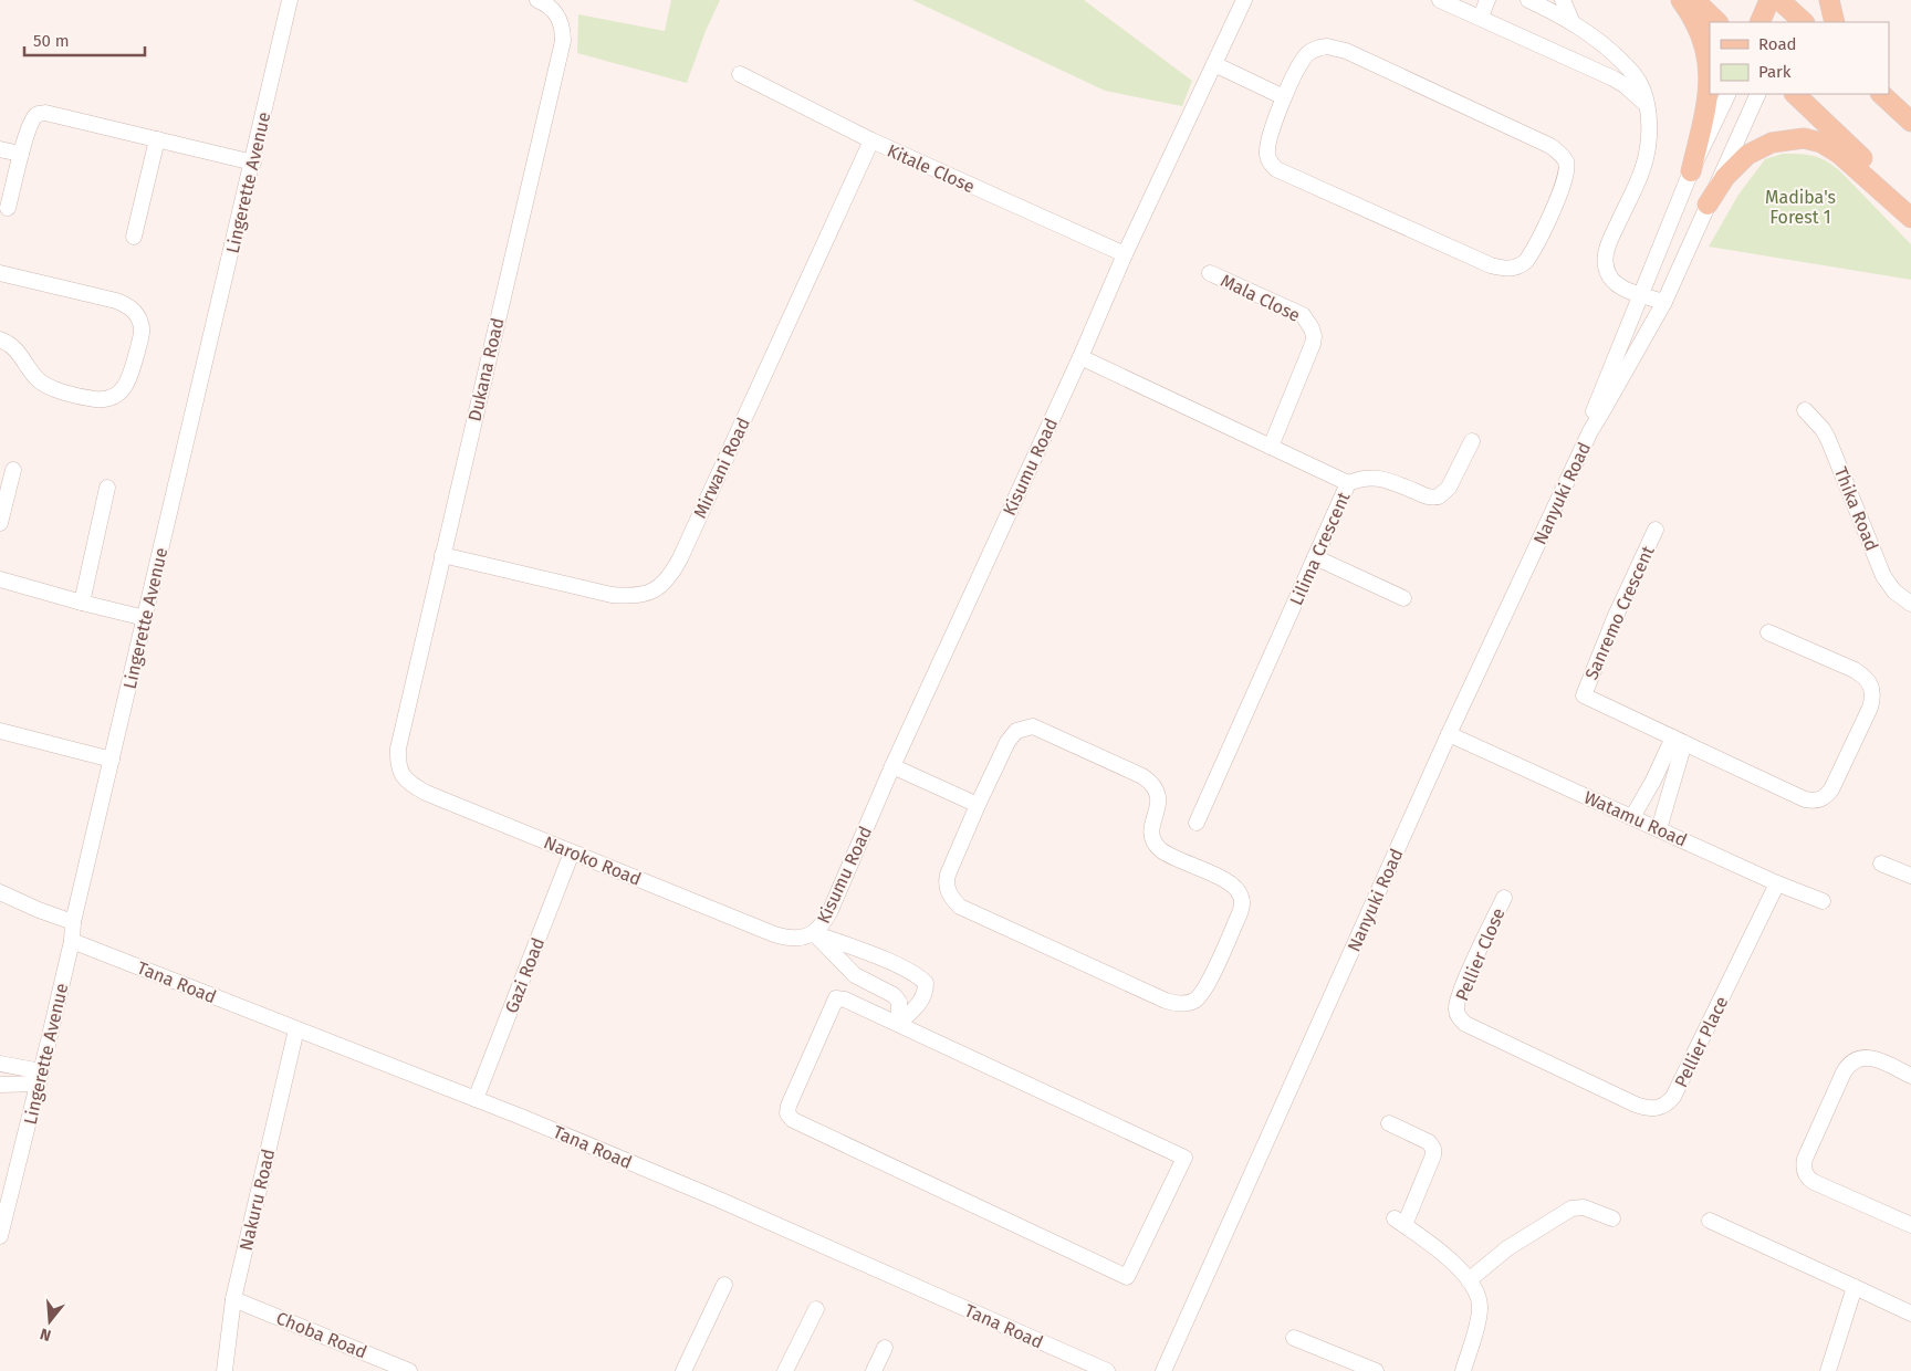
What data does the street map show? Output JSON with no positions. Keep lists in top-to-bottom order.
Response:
{
  "streets": {
    "street": [
      "Kitale Close",
      "Lingerette Avenue",
      "Mala Close",
      "Dukana Road",
      "Kisumu Road",
      "Mirwani Road",
      "Nanyuki Road",
      "Thika Road",
      "Lilima Crescent",
      "Sanremo Crescent",
      "Watamu Road",
      "Naroko Road",
      "Pellier Close",
      "Gazi Road",
      "Tana Road",
      "Pellier Place",
      "Nakuru Road",
      "Choba Road"
    ]
  },
  "crossings": [
    ["Kitale Close", "Kisumu Road"],
    ["Kitale Close", "Mirwani Road"],
    ["Lingerette Avenue", "Tana Road"],
    ["Mala Close", "Lilima Crescent"],
    ["Dukana Road", "Mirwani Road"],
    ["Dukana Road", "Naroko Road"],
    ["Kisumu Road", "Lilima Crescent"],
    ["Kisumu Road", "Naroko Road"],
    ["Nanyuki Road", "Watamu Road"],
    ["Watamu Road", "Pellier Place"],
    ["Naroko Road", "Gazi Road"],
    ["Pellier Close", "Pellier Place"],
    ["Gazi Road", "Tana Road"],
    ["Tana Road", "Nakuru Road"],
    ["Nakuru Road", "Choba Road"]
  ],
  "parks": ["Madiba's Forest 1"],
  "legend": ["Road", "Park"],
  "scale_bar": "50 m",
  "north": "bottom"
}
